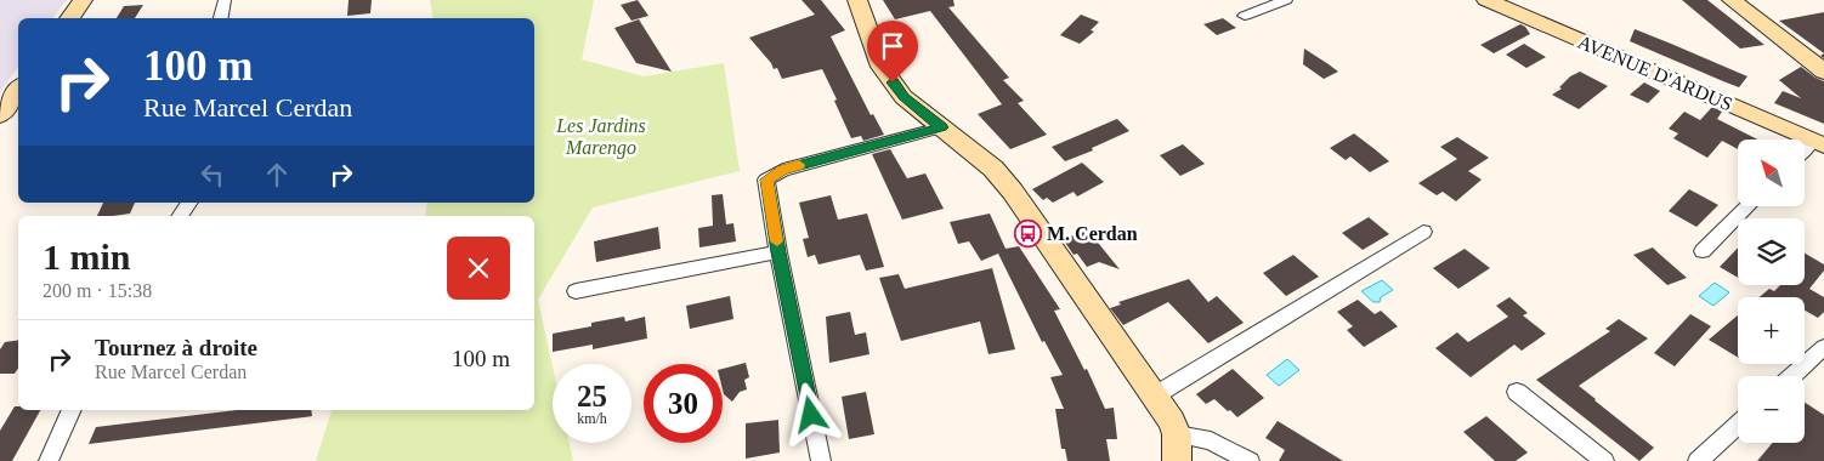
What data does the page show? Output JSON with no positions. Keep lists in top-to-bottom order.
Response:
{
  "streets": {
    "street": ["AVENUE D'ARDUS"]
  },
  "parks": ["Les Jardins Marengo"],
  "places": {
    "bus stop": ["M. Cerdan"]
  },
  "north": "top left",
  "page": {
    "turn": ["100 m", "Rue Marcel Cerdan"],
    "map_buttons": ["+", "−"],
    "heading": ["1 min", "200 m · 15:38"],
    "list": [
      {
        "name": "Tournez à droite",
        "note": "Rue Marcel Cerdan",
        "value": "100 m"
      }
    ],
    "speed": "25 km/h",
    "limit": "30"
  }
}
